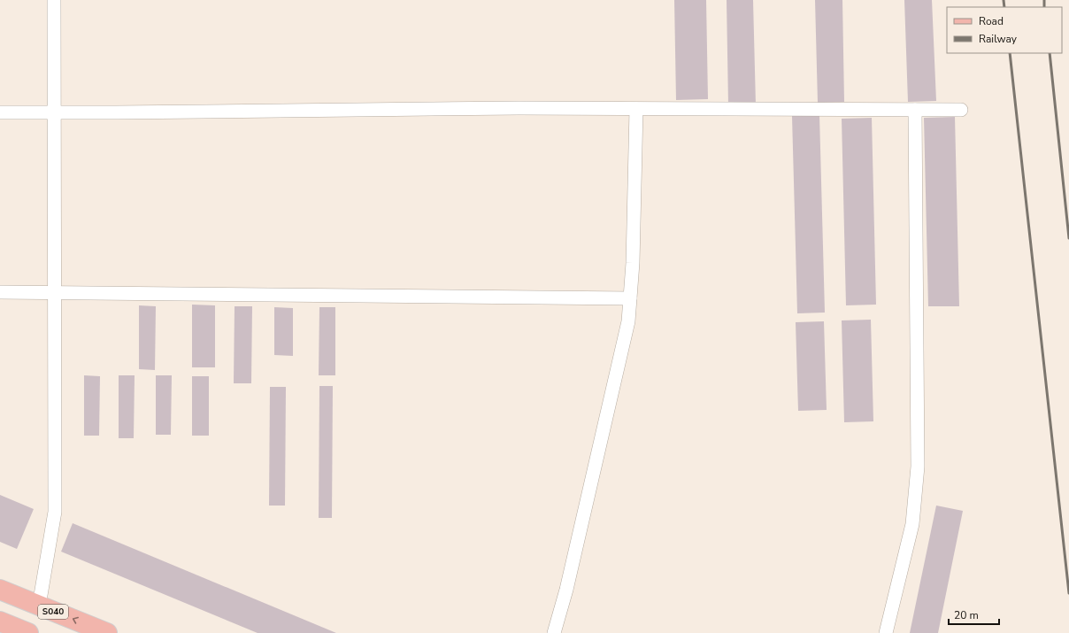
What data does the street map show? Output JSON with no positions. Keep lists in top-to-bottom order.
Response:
{
  "streets": {
    "main road": ["S040"]
  },
  "legend": ["Road", "Railway"],
  "scale_bar": "20 m"
}
